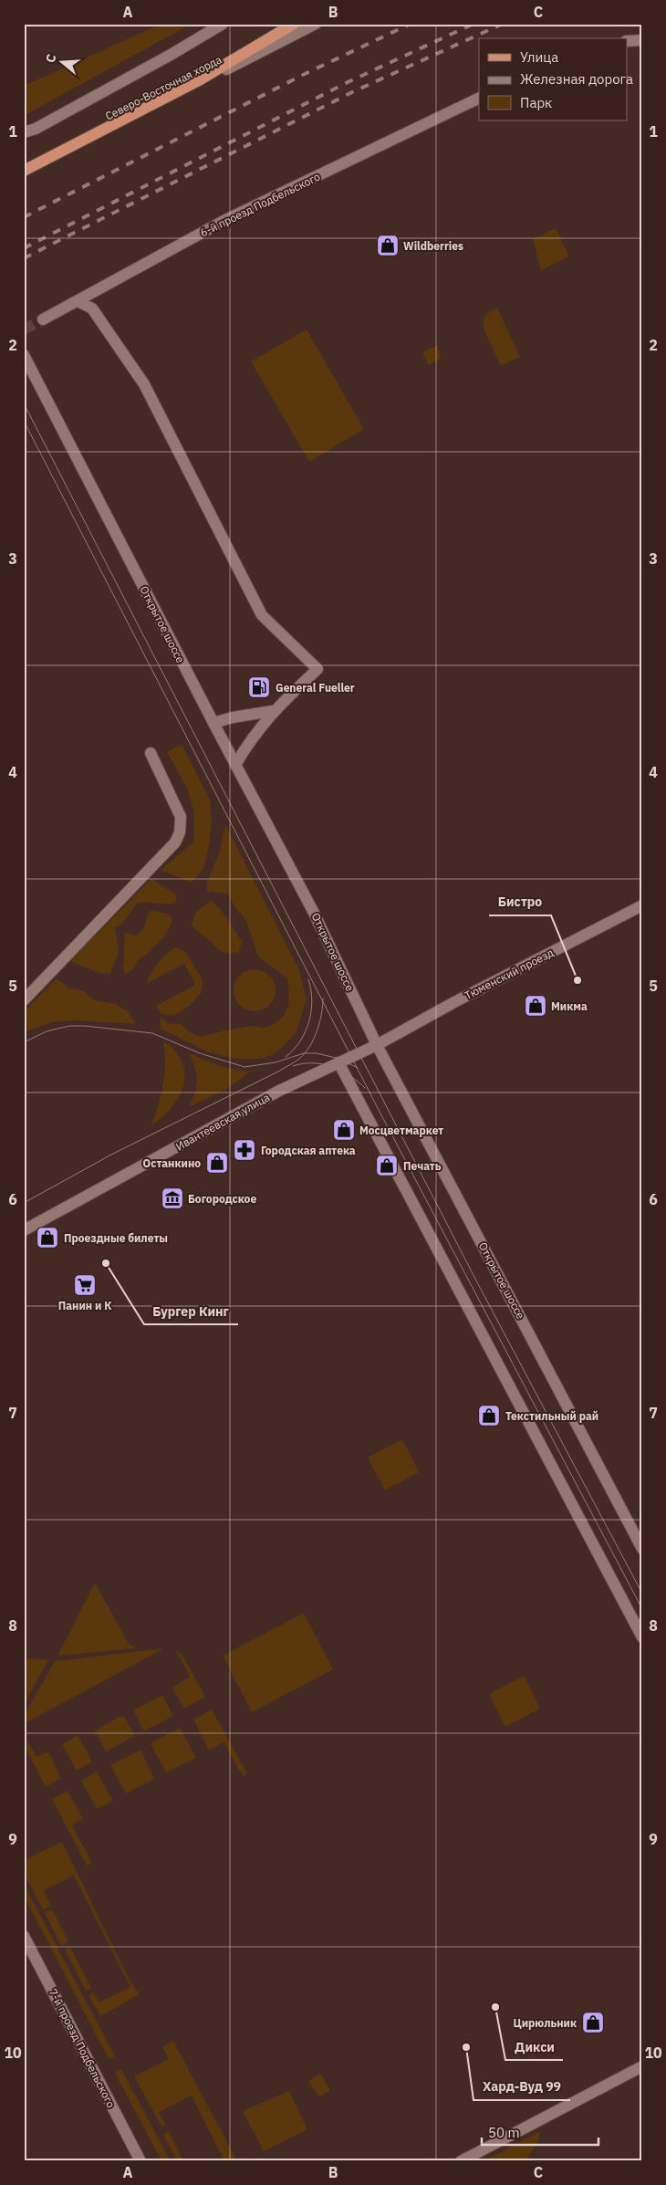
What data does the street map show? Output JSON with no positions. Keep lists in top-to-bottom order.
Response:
{
  "streets": {
    "main road": ["Северо-Восточная хорда"],
    "street": [
      "6-й проезд Подбельского",
      "Открытое шоссе",
      "Тюменский проезд",
      "Ивантеевская улица",
      "7-й проезд Подбельского"
    ]
  },
  "crossings": [
    ["Открытое шоссе", "Тюменский проезд"],
    ["Открытое шоссе", "Ивантеевская улица"],
    ["Тюменский проезд", "Ивантеевская улица"]
  ],
  "places": {
    "shop": [
      "Wildberries",
      "Микма",
      "Мосцветмаркет",
      "Останкино",
      "Печать",
      "Проездные билеты",
      "Текстильный рай",
      "Цирюльник"
    ],
    "fuel station": ["General Fueller"],
    "other": [
      "Бистро",
      "Бургер Кинг",
      "Дикси",
      "Хард-Вуд 99"
    ],
    "pharmacy": ["Городская аптека"],
    "museum": ["Богородское"],
    "supermarket": ["Панин и К"]
  },
  "legend": ["Улица", "Железная дорога", "Парк"],
  "scale_bar": "50 m",
  "north": "left",
  "grid": {
    "columns": ["A", "B", "C"],
    "rows": [
      "1",
      "2",
      "3",
      "4",
      "5",
      "6",
      "7",
      "8",
      "9",
      "10"
    ]
  }
}
